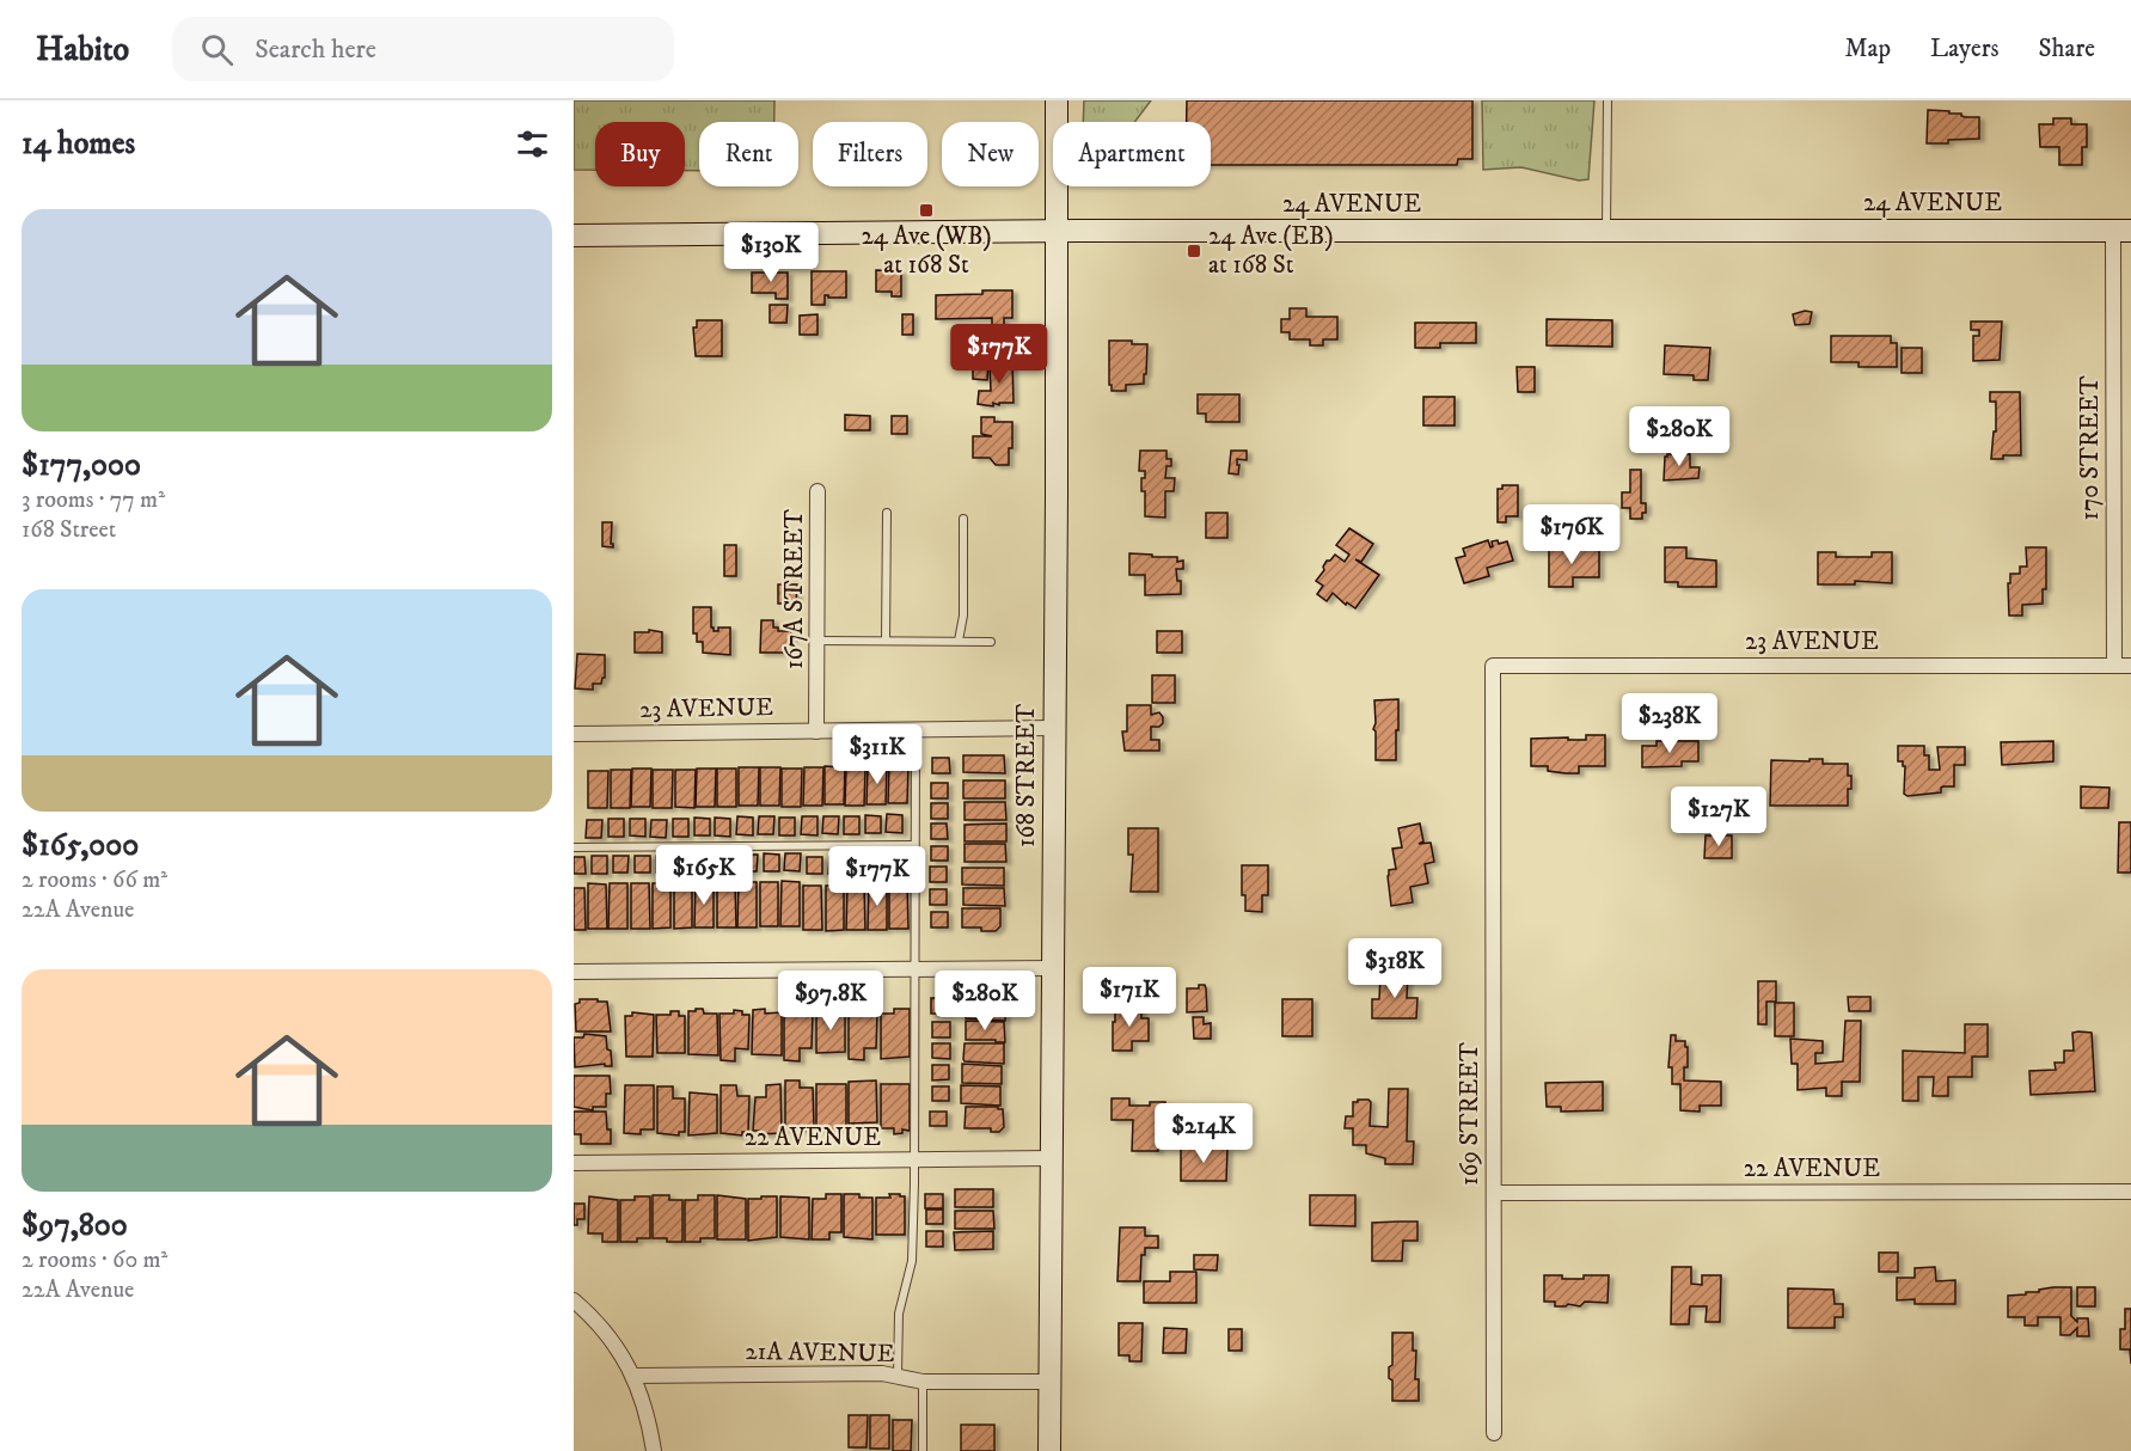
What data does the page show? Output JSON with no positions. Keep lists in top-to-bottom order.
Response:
{
  "streets": {
    "main road": ["24 AVENUE", "168 STREET"],
    "street": [
      "170 STREET",
      "167A STREET",
      "23 AVENUE",
      "169 STREET",
      "22 AVENUE",
      "21A AVENUE"
    ]
  },
  "crossings": [
    ["24 AVENUE", "170 STREET"],
    ["24 AVENUE", "168 STREET"],
    ["170 STREET", "23 AVENUE"],
    ["167A STREET", "23 AVENUE"],
    ["23 AVENUE", "168 STREET"],
    ["23 AVENUE", "169 STREET"],
    ["168 STREET", "22 AVENUE"],
    ["168 STREET", "21A AVENUE"],
    ["169 STREET", "22 AVENUE"]
  ],
  "places": {
    "transit": ["24 Ave (WB) at 168 St", "24 Ave (EB) at 168 St"]
  },
  "page": {
    "header": "Habito",
    "search": "Search here",
    "nav": ["Map", "Layers", "Share"],
    "heading": "14 homes",
    "chip": [
      "Buy",
      "Rent",
      "Filters",
      "New",
      "Apartment"
    ],
    "list": [
      {
        "name": "$177,000",
        "note": "3 rooms · 77 m² · 168 Street"
      },
      {
        "name": "$165,000",
        "note": "2 rooms · 66 m² · 22A Avenue"
      },
      {
        "name": "$97,800",
        "note": "2 rooms · 60 m² · 22A Avenue"
      }
    ],
    "price": [
      "$130K",
      "$177K",
      "$280K",
      "$176K",
      "$238K",
      "$311K",
      "$127K",
      "$165K",
      "$177K",
      "$318K",
      "$171K",
      "$97.8K",
      "$280K",
      "$214K"
    ]
  }
}
